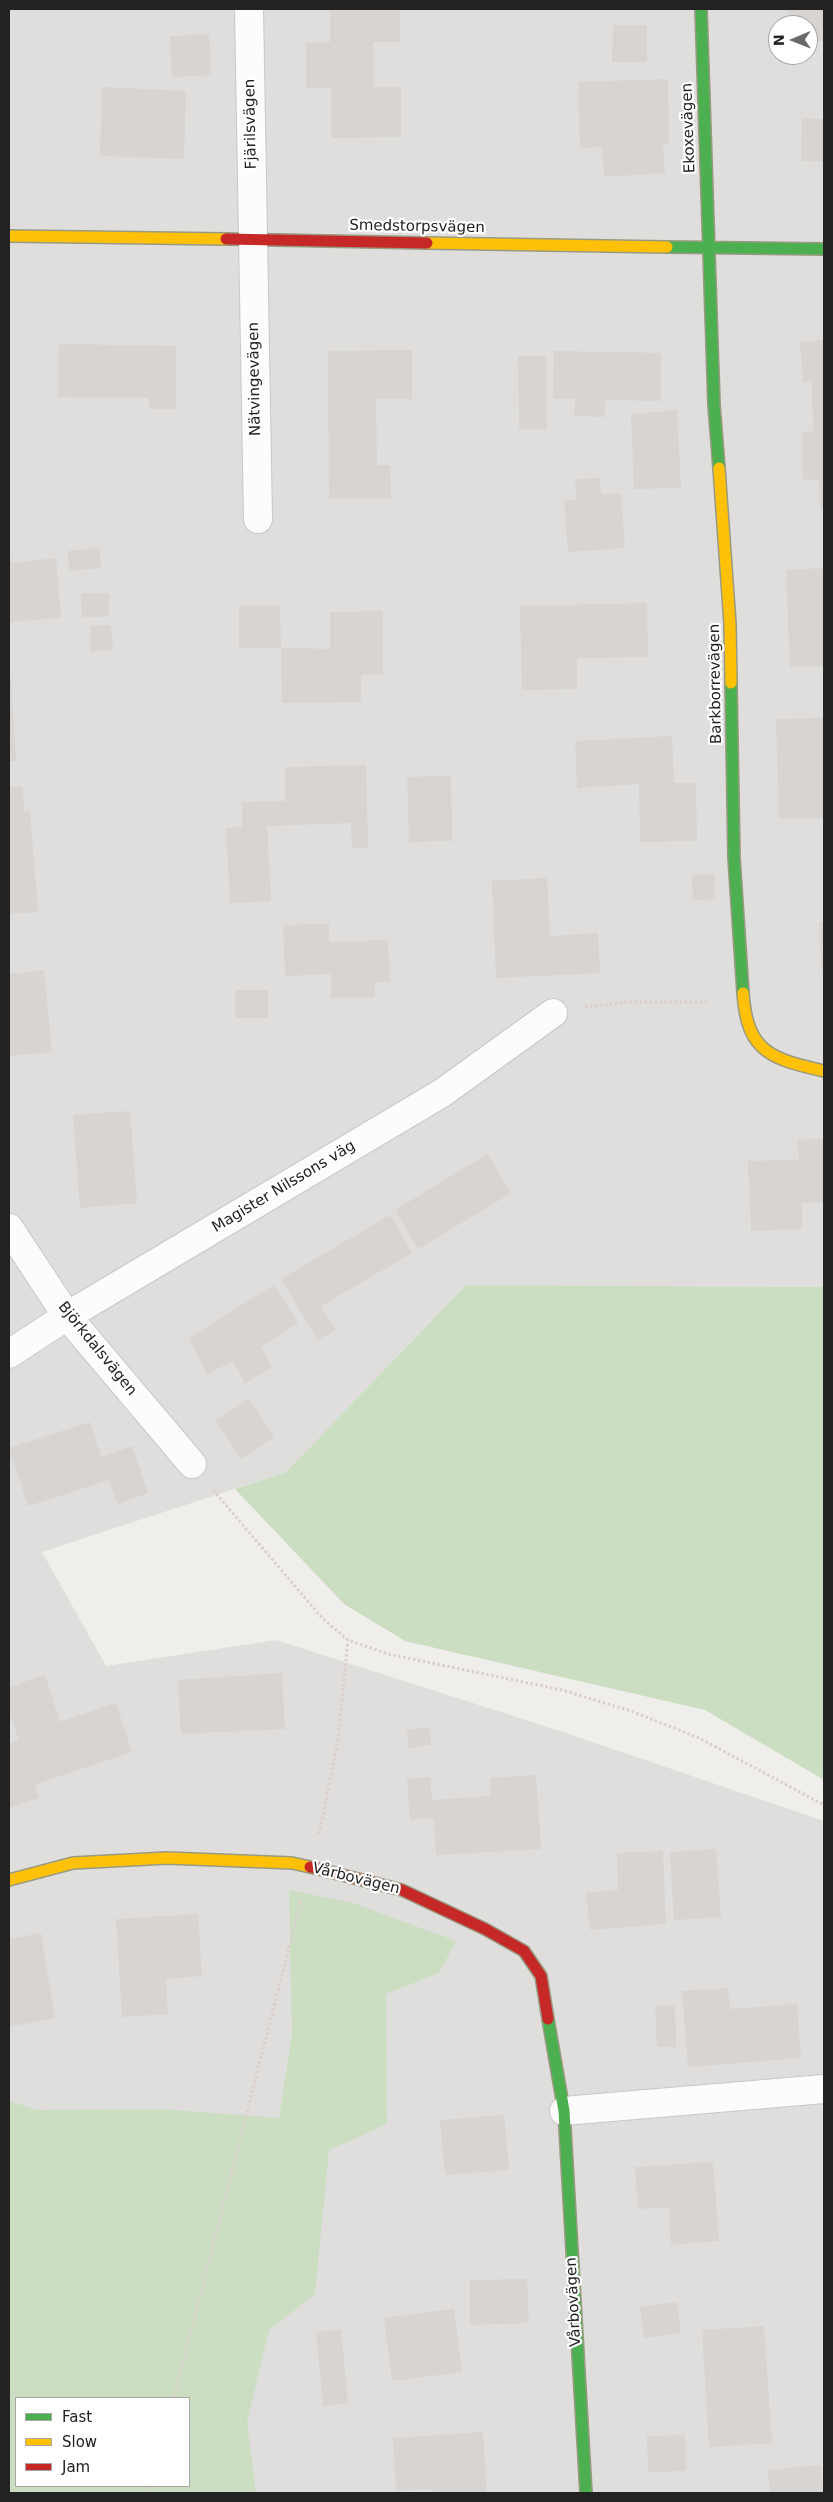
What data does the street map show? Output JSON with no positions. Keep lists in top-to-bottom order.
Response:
{
  "streets": {
    "street": [
      "Fjärilsvägen",
      "Ekoxevägen",
      "Smedstorpsvägen",
      "Nätvingevägen",
      "Barkborrevägen",
      "Magister Nilssons väg",
      "Björkdalsvägen",
      "Vårbovägen"
    ]
  },
  "crossings": [
    ["Fjärilsvägen", "Smedstorpsvägen"],
    ["Fjärilsvägen", "Nätvingevägen"],
    ["Ekoxevägen", "Smedstorpsvägen"],
    ["Ekoxevägen", "Barkborrevägen"],
    ["Smedstorpsvägen", "Nätvingevägen"],
    ["Smedstorpsvägen", "Barkborrevägen"],
    ["Magister Nilssons väg", "Björkdalsvägen"]
  ],
  "legend": ["Fast", "Slow", "Jam"],
  "north": "left"
}
